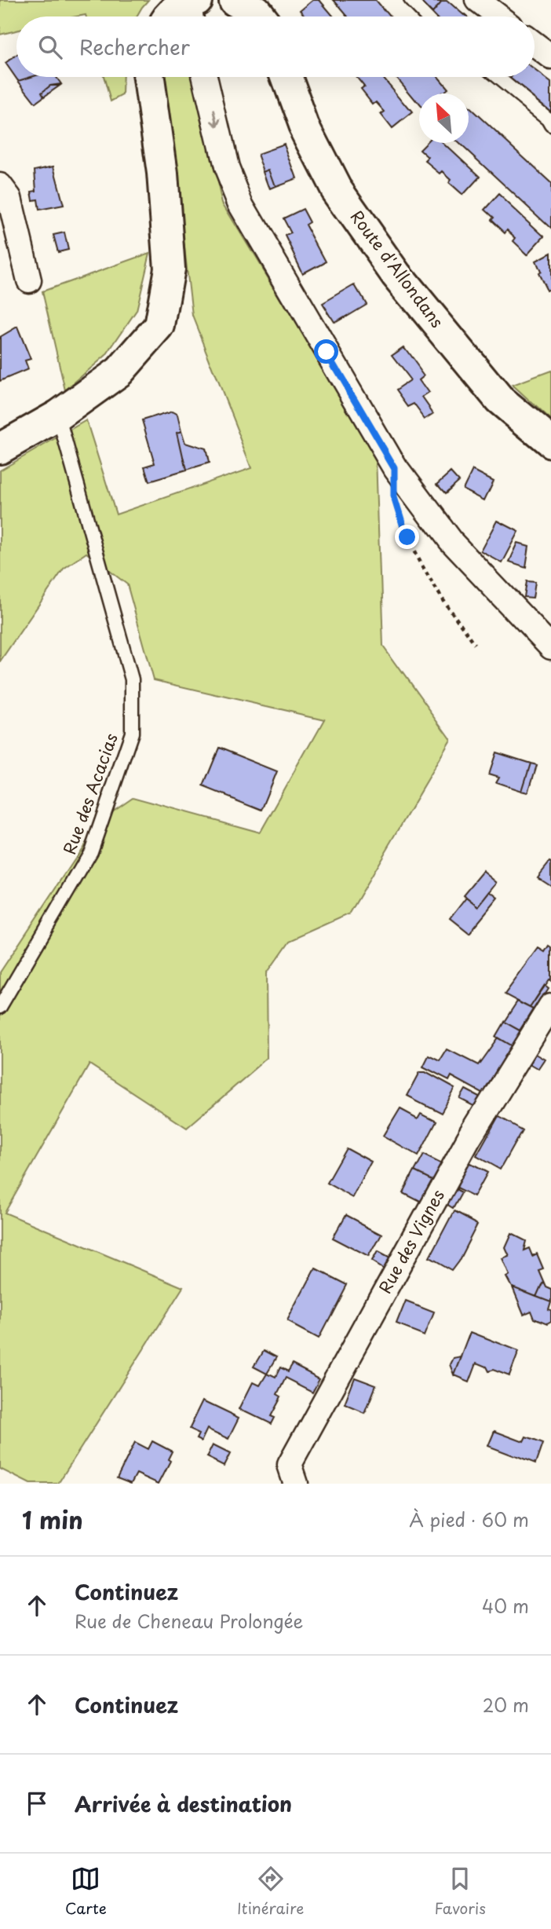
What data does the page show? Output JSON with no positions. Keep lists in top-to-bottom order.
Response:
{
  "streets": {
    "main road": ["Route d'Allondans"],
    "street": ["Rue des Vignes"],
    "lane": ["Rue des Acacias"]
  },
  "north": "top left",
  "page": {
    "search": "Rechercher",
    "heading": ["1 min", "À pied · 60 m"],
    "list": [
      ["Continuez", "Rue de Cheneau Prolongée", "40 m"],
      ["Continuez", "20 m"],
      "Arrivée à destination"
    ],
    "nav": ["Carte", "Itinéraire", "Favoris"]
  }
}
